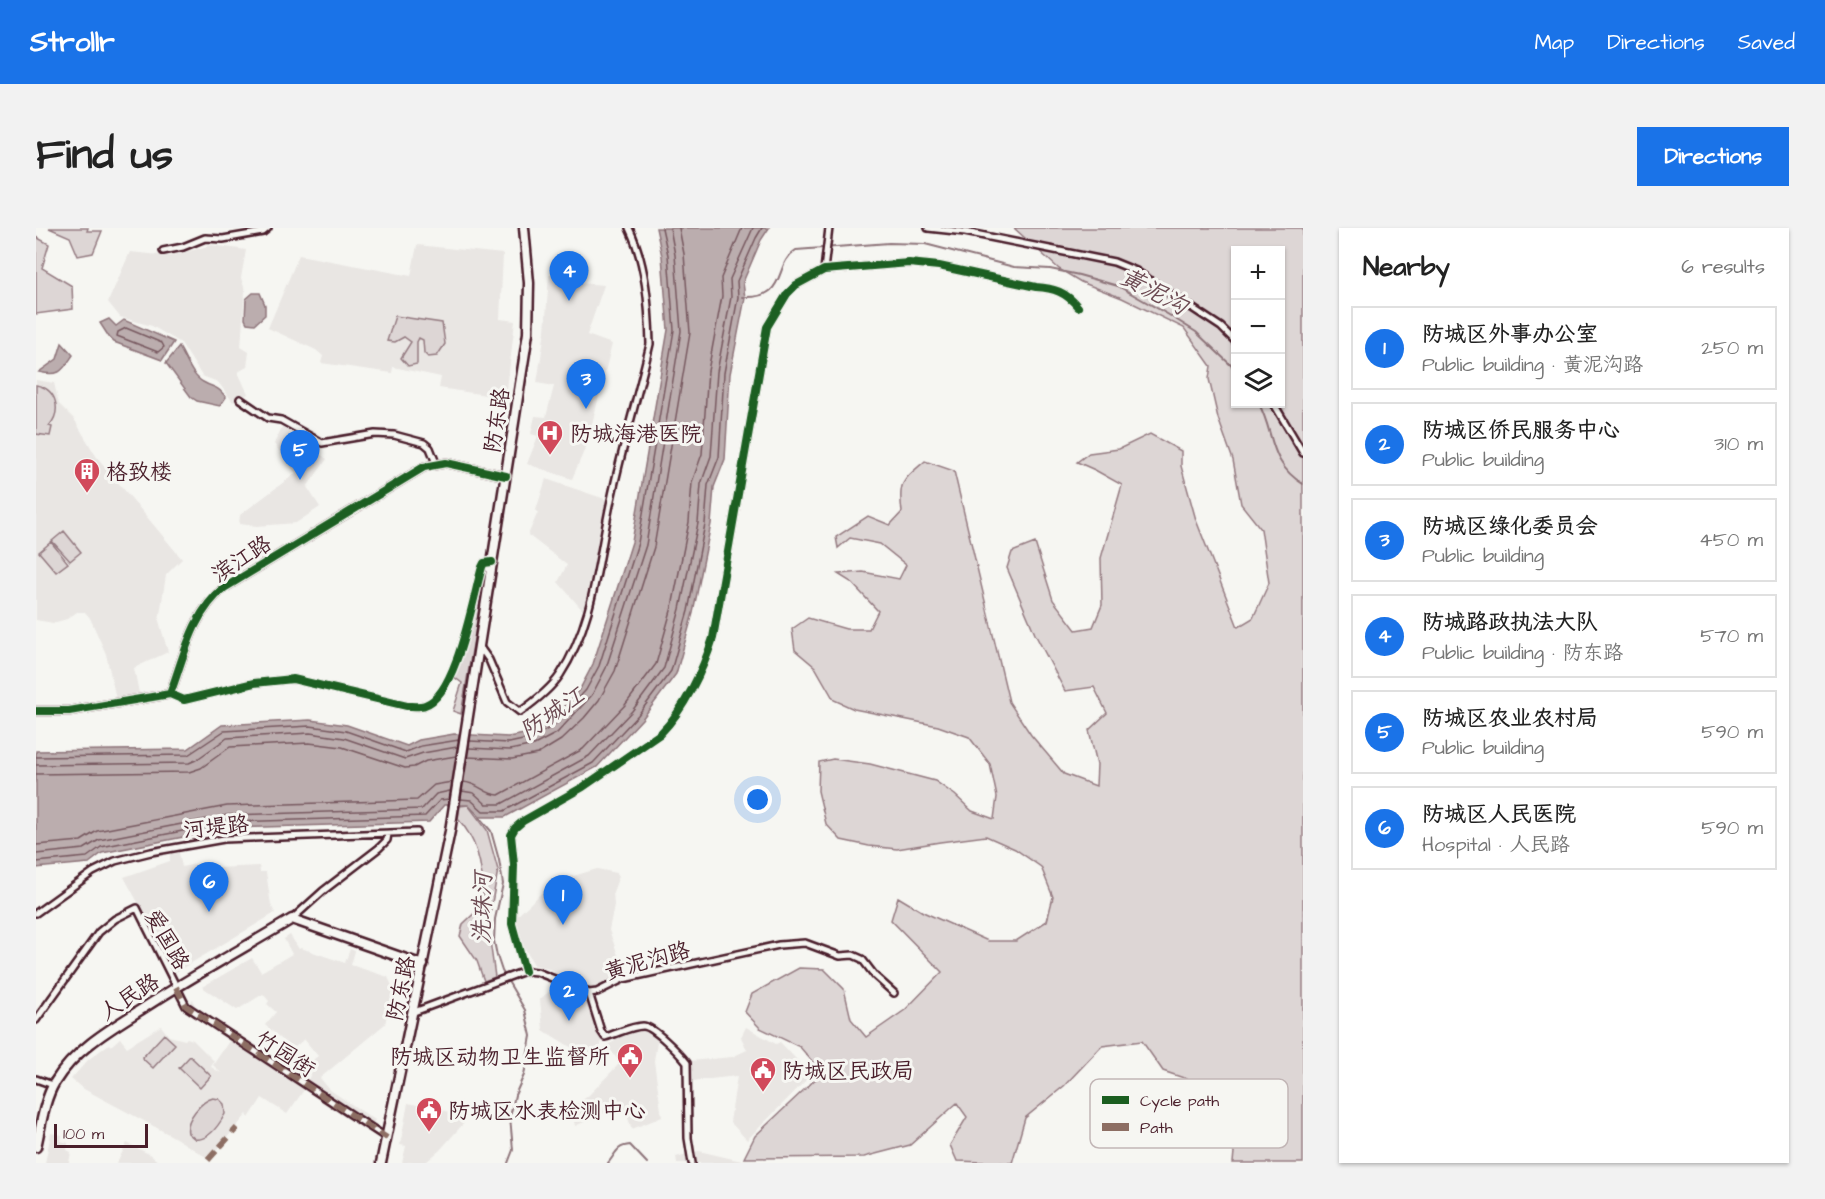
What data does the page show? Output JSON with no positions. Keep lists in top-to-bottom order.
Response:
{
  "streets": {
    "main road": ["防东路", "人民路"],
    "street": [
      "滨江路",
      "河堤路",
      "爱国路",
      "黄泥沟路",
      "竹园街"
    ]
  },
  "crossings": [
    ["防东路", "滨江路"],
    ["防东路", "竹园街"],
    ["河堤路", "人民路"],
    ["爱国路", "人民路"],
    ["爱国路", "竹园街"],
    ["人民路", "竹园街"]
  ],
  "water": ["黄泥沟", "防城江", "洗珠河"],
  "places": {
    "hospital": ["防城海港医院"],
    "building": ["格致楼"],
    "public building": ["防城区动物卫生监督所", "防城区民政局", "防城区水表检测中心"]
  },
  "legend": ["Cycle path", "Path"],
  "scale_bar": "100 m",
  "page": {
    "header": "Strollr",
    "nav": ["Map", "Directions", "Saved"],
    "title": "Find us",
    "buttons": "Directions",
    "heading": ["Nearby", "6 results"],
    "map_buttons": ["+", "−"],
    "pins": [
      "4",
      "3",
      "5",
      "6",
      "1",
      "2"
    ],
    "list": [
      {
        "mark": "1",
        "name": "防城区外事办公室",
        "note": "Public building · 黄泥沟路",
        "value": "250 m"
      },
      {
        "mark": "2",
        "name": "防城区侨民服务中心",
        "note": "Public building",
        "value": "310 m"
      },
      {
        "mark": "3",
        "name": "防城区绿化委员会",
        "note": "Public building",
        "value": "450 m"
      },
      {
        "mark": "4",
        "name": "防城路政执法大队",
        "note": "Public building · 防东路",
        "value": "570 m"
      },
      {
        "mark": "5",
        "name": "防城区农业农村局",
        "note": "Public building",
        "value": "590 m"
      },
      {
        "mark": "6",
        "name": "防城区人民医院",
        "note": "Hospital · 人民路",
        "value": "590 m"
      }
    ],
    "scale": "100 m"
  }
}
